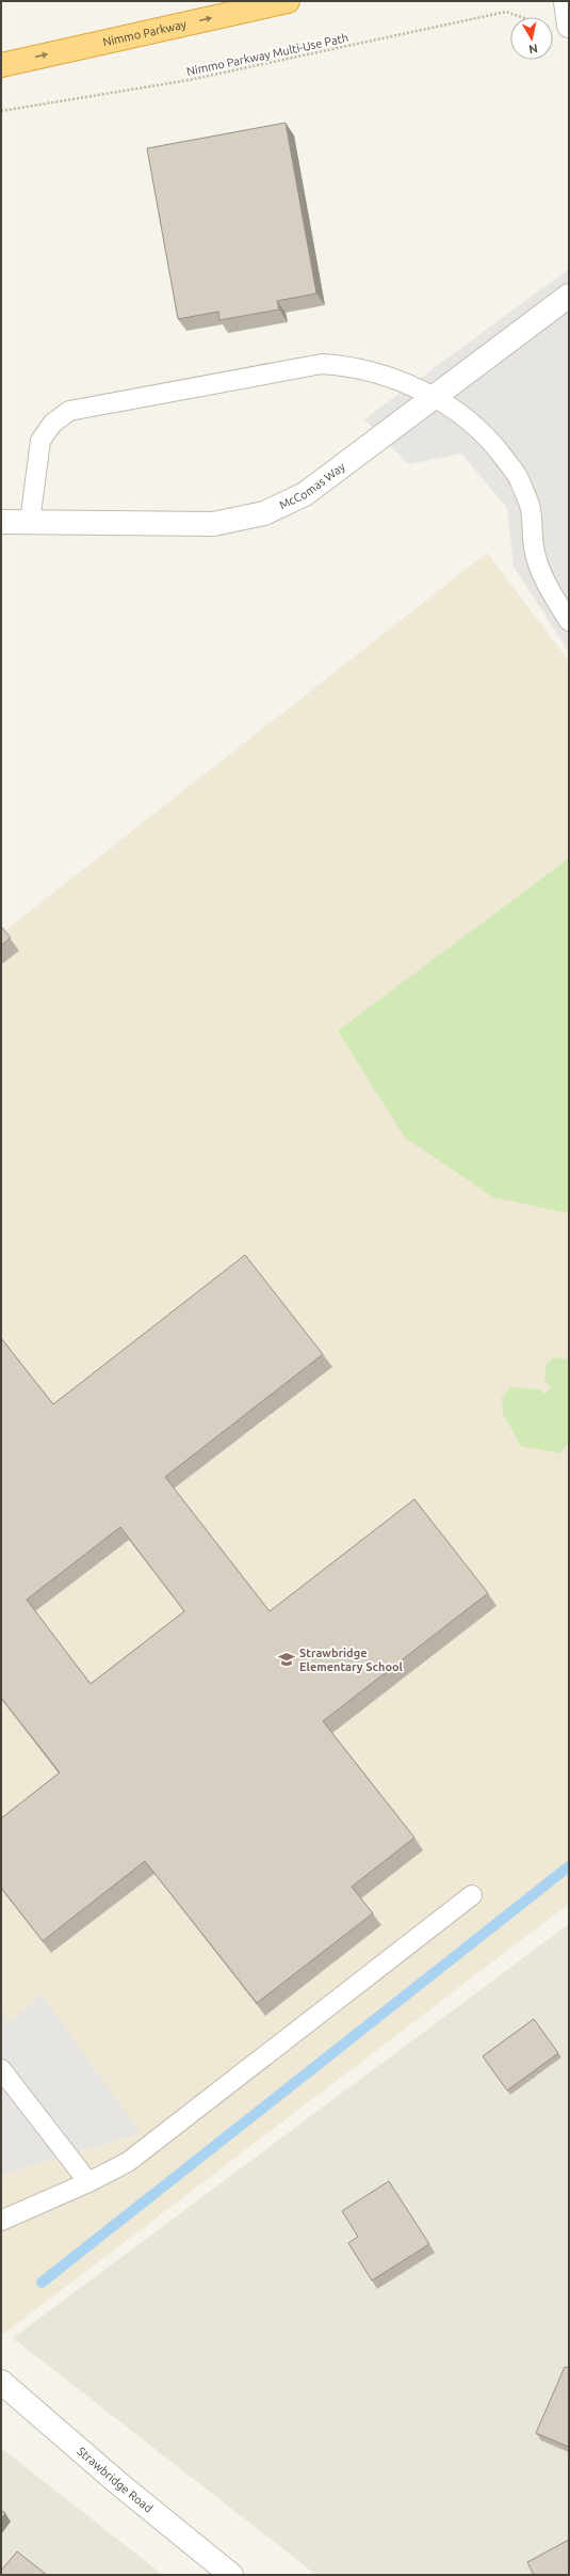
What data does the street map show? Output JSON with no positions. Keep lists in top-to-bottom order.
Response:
{
  "streets": {
    "highway": ["Nimmo Parkway"],
    "street": ["McComas Way", "Strawbridge Road"],
    "path": ["Nimmo Parkway Multi-Use Path"]
  },
  "one_way": ["Nimmo Parkway"],
  "places": {
    "school or university": ["Strawbridge Elementary School"]
  },
  "north": "bottom"
}
